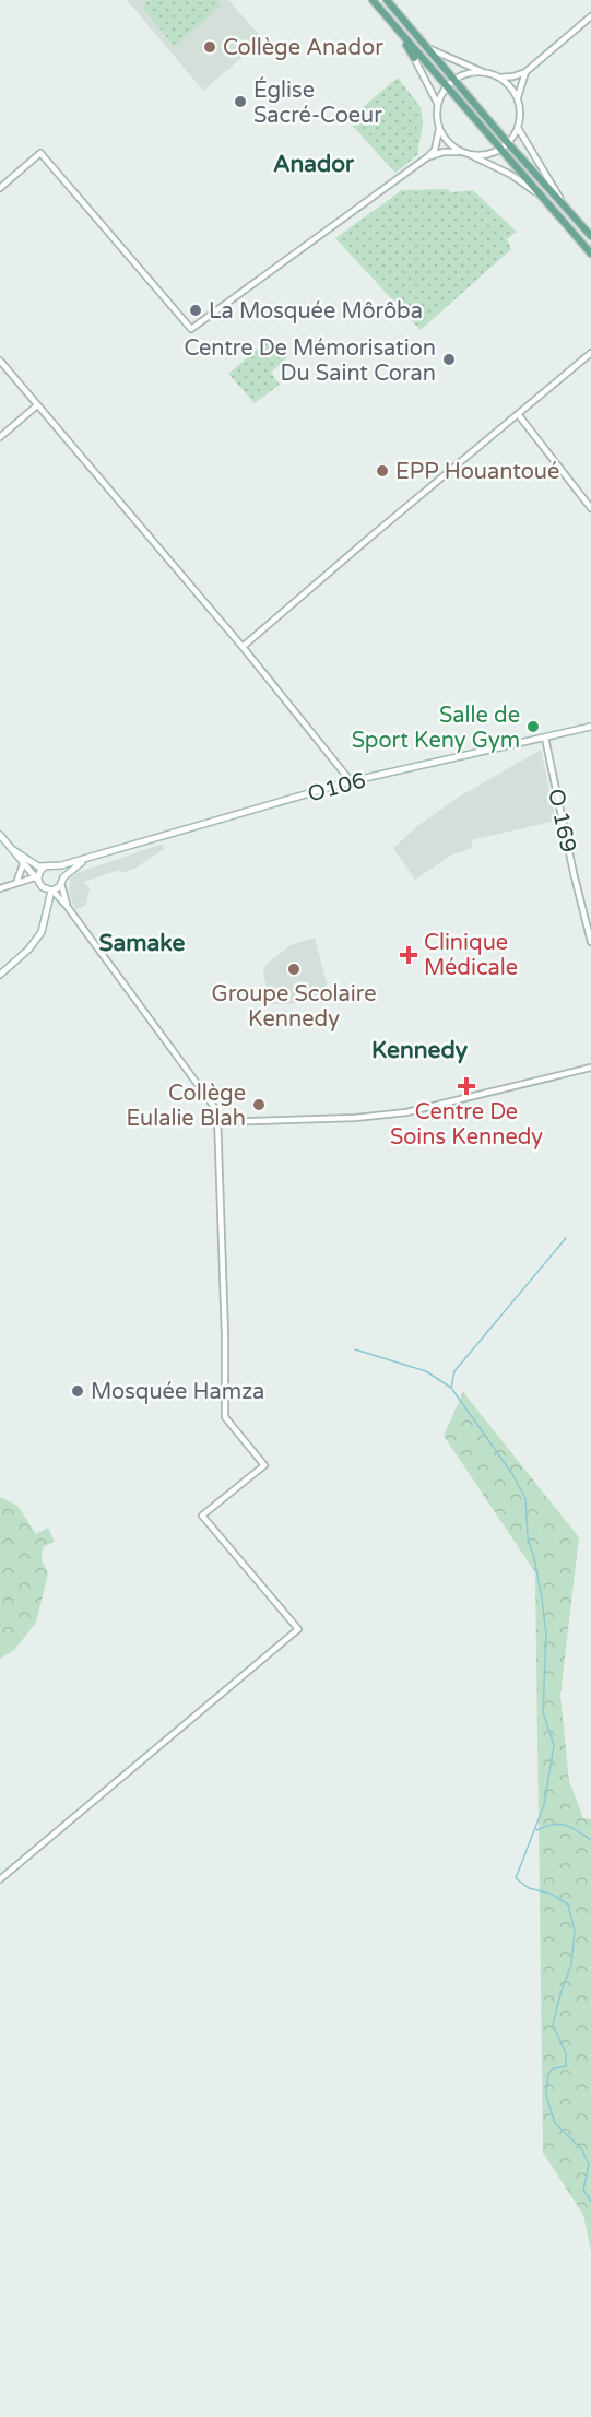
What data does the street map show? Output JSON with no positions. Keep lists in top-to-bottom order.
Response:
{
  "streets": {
    "main road": ["O106"],
    "street": ["O 169"]
  },
  "crossings": [
    ["O106", "O 169"]
  ],
  "districts": ["Anador", "Samake", "Kennedy"],
  "places": {
    "other": [
      "Collège Anador",
      "Église Sacré-Coeur",
      "La Mosquée Môrôba",
      "Centre De Mémorisation Du Saint Coran",
      "EPP Houantoué",
      "Salle de Sport Keny Gym",
      "Groupe Scolaire Kennedy",
      "Collège Eulalie Blah",
      "Mosquée Hamza"
    ],
    "health": ["Clinique Médicale", "Centre De Soins Kennedy"]
  }
}
